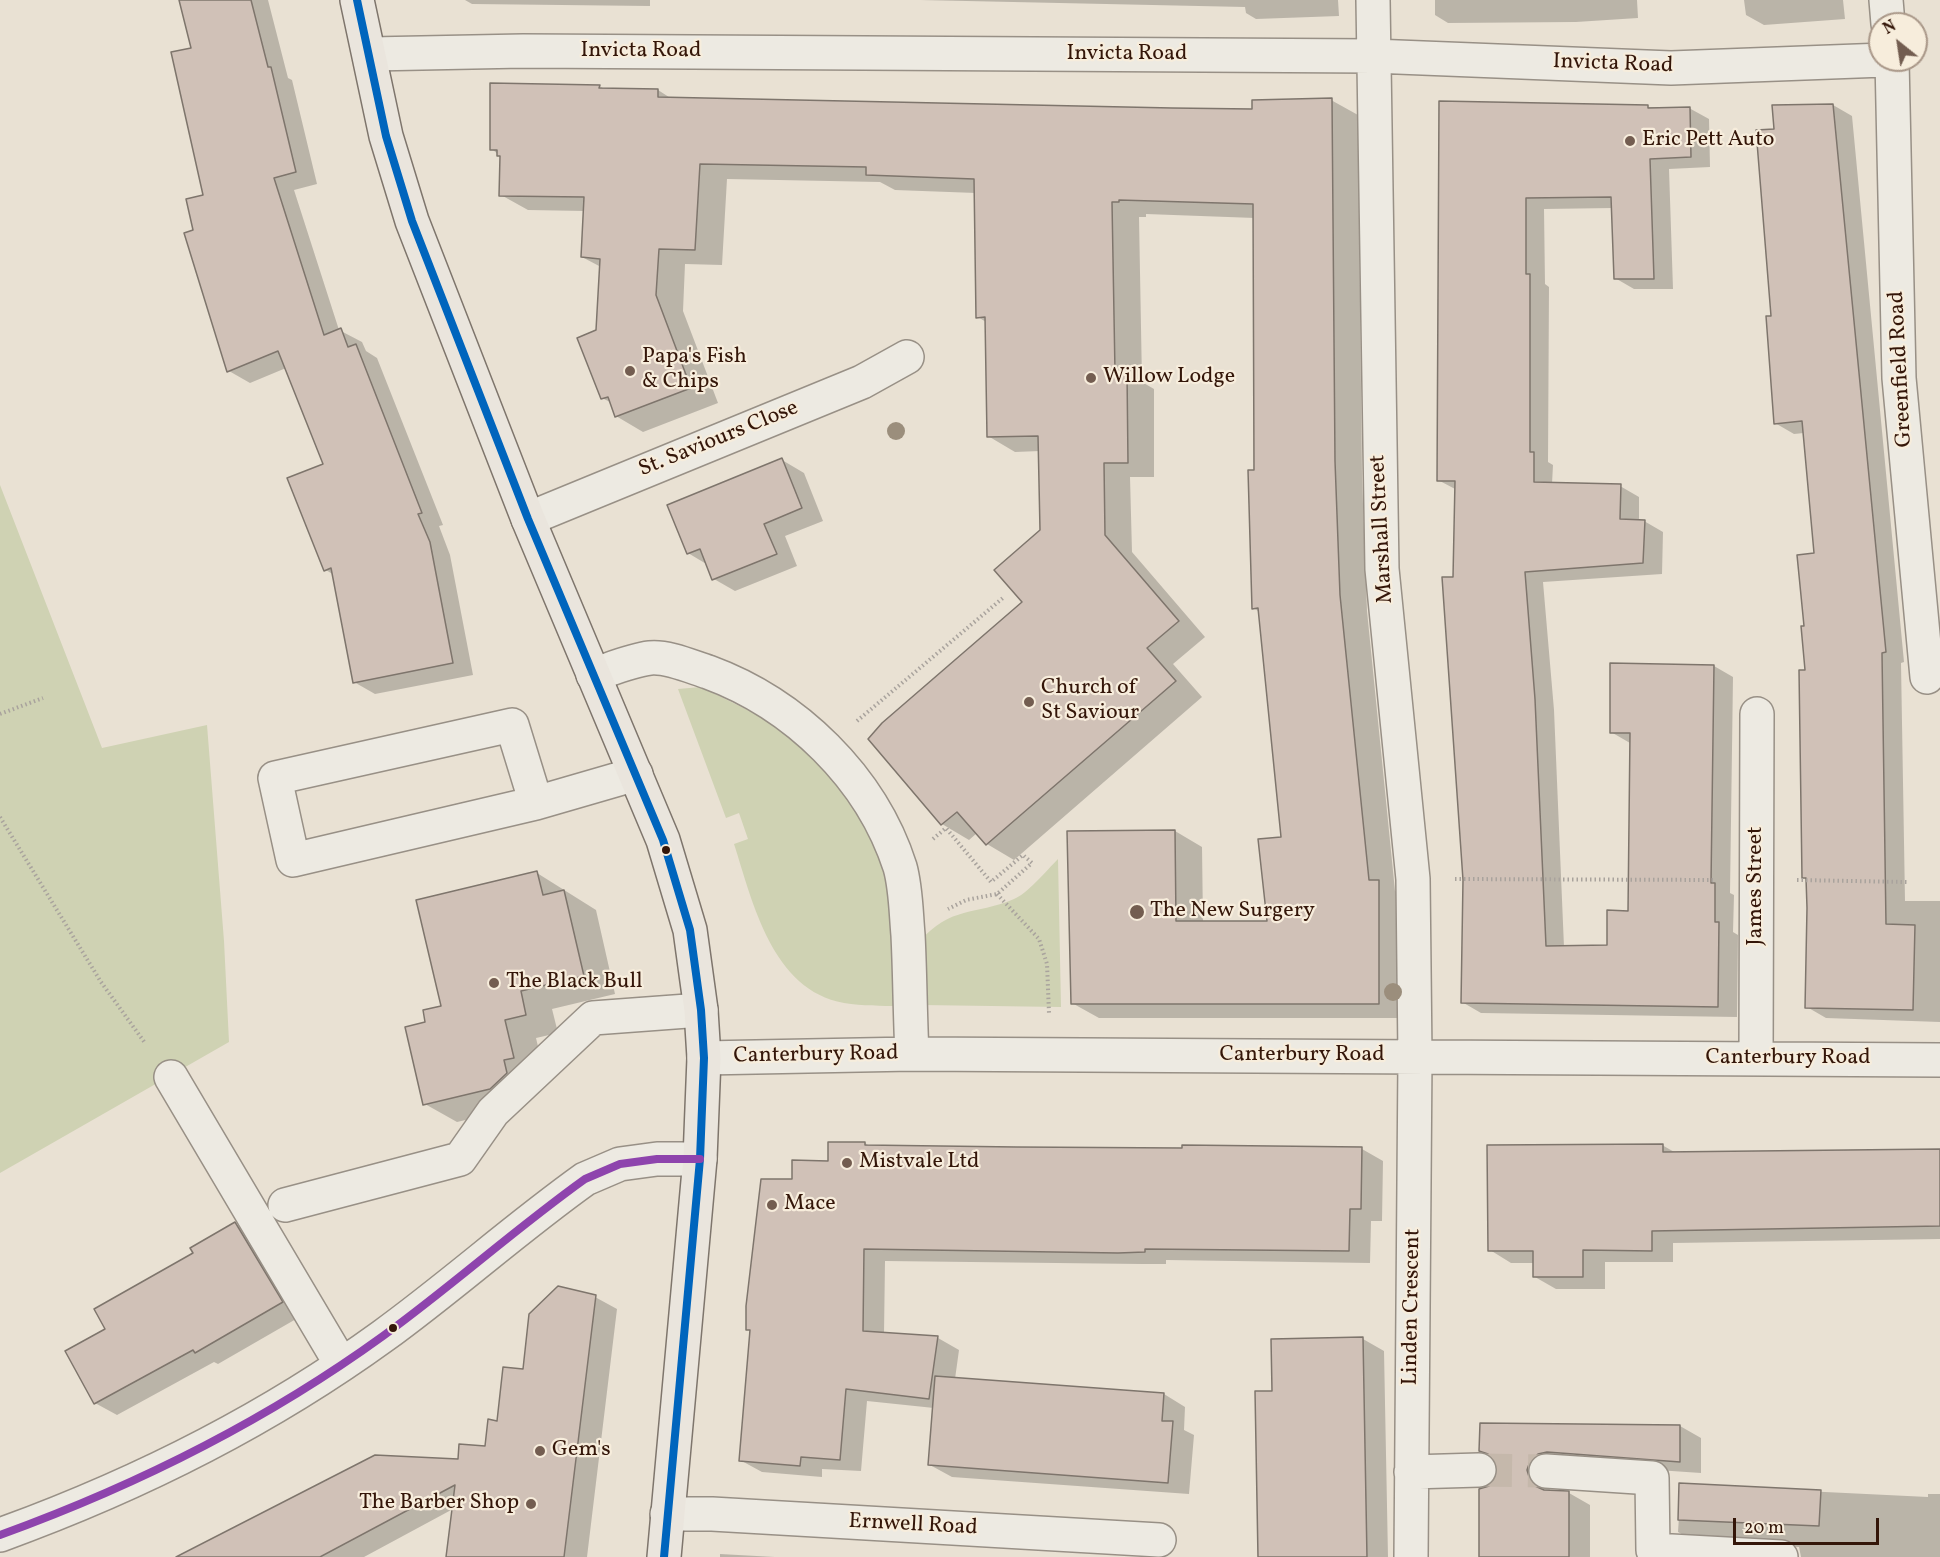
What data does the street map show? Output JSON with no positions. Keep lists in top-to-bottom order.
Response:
{
  "streets": {
    "highway": ["Canterbury Road"],
    "street": [
      "Invicta Road",
      "Greenfield Road",
      "St. Saviours Close",
      "Marshall Street",
      "James Street",
      "Linden Crescent",
      "Ernwell Road"
    ]
  },
  "crossings": [
    ["Invicta Road", "Marshall Street"],
    ["Invicta Road", "Canterbury Road"],
    ["St. Saviours Close", "Canterbury Road"],
    ["Marshall Street", "Canterbury Road"],
    ["Marshall Street", "Linden Crescent"],
    ["James Street", "Canterbury Road"],
    ["Canterbury Road", "Linden Crescent"]
  ],
  "places": [
    "Eric Pett Auto",
    "Papa's Fish & Chips",
    "Willow Lodge",
    "Church of St Saviour",
    "The New Surgery",
    "The Black Bull",
    "Mistvale Ltd",
    "Mace",
    "Gem's",
    "The Barber Shop"
  ],
  "scale_bar": "20 m",
  "north": "top left"
}
